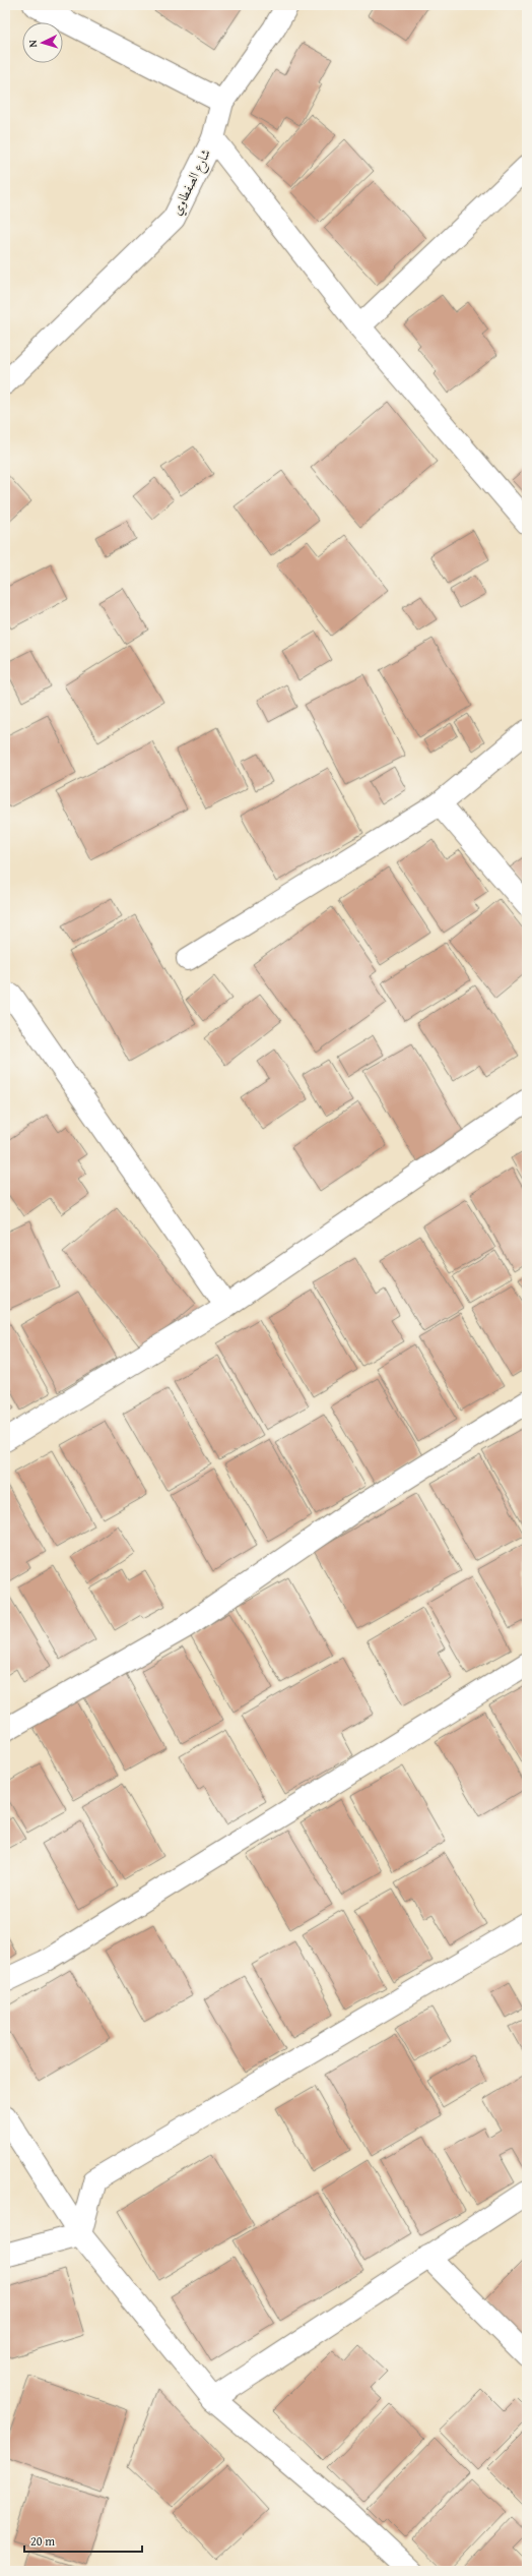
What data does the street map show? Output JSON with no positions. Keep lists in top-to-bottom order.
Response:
{
  "streets": {
    "street": ["شارع الصفطاوي"]
  },
  "scale_bar": "20 m",
  "north": "left"
}
